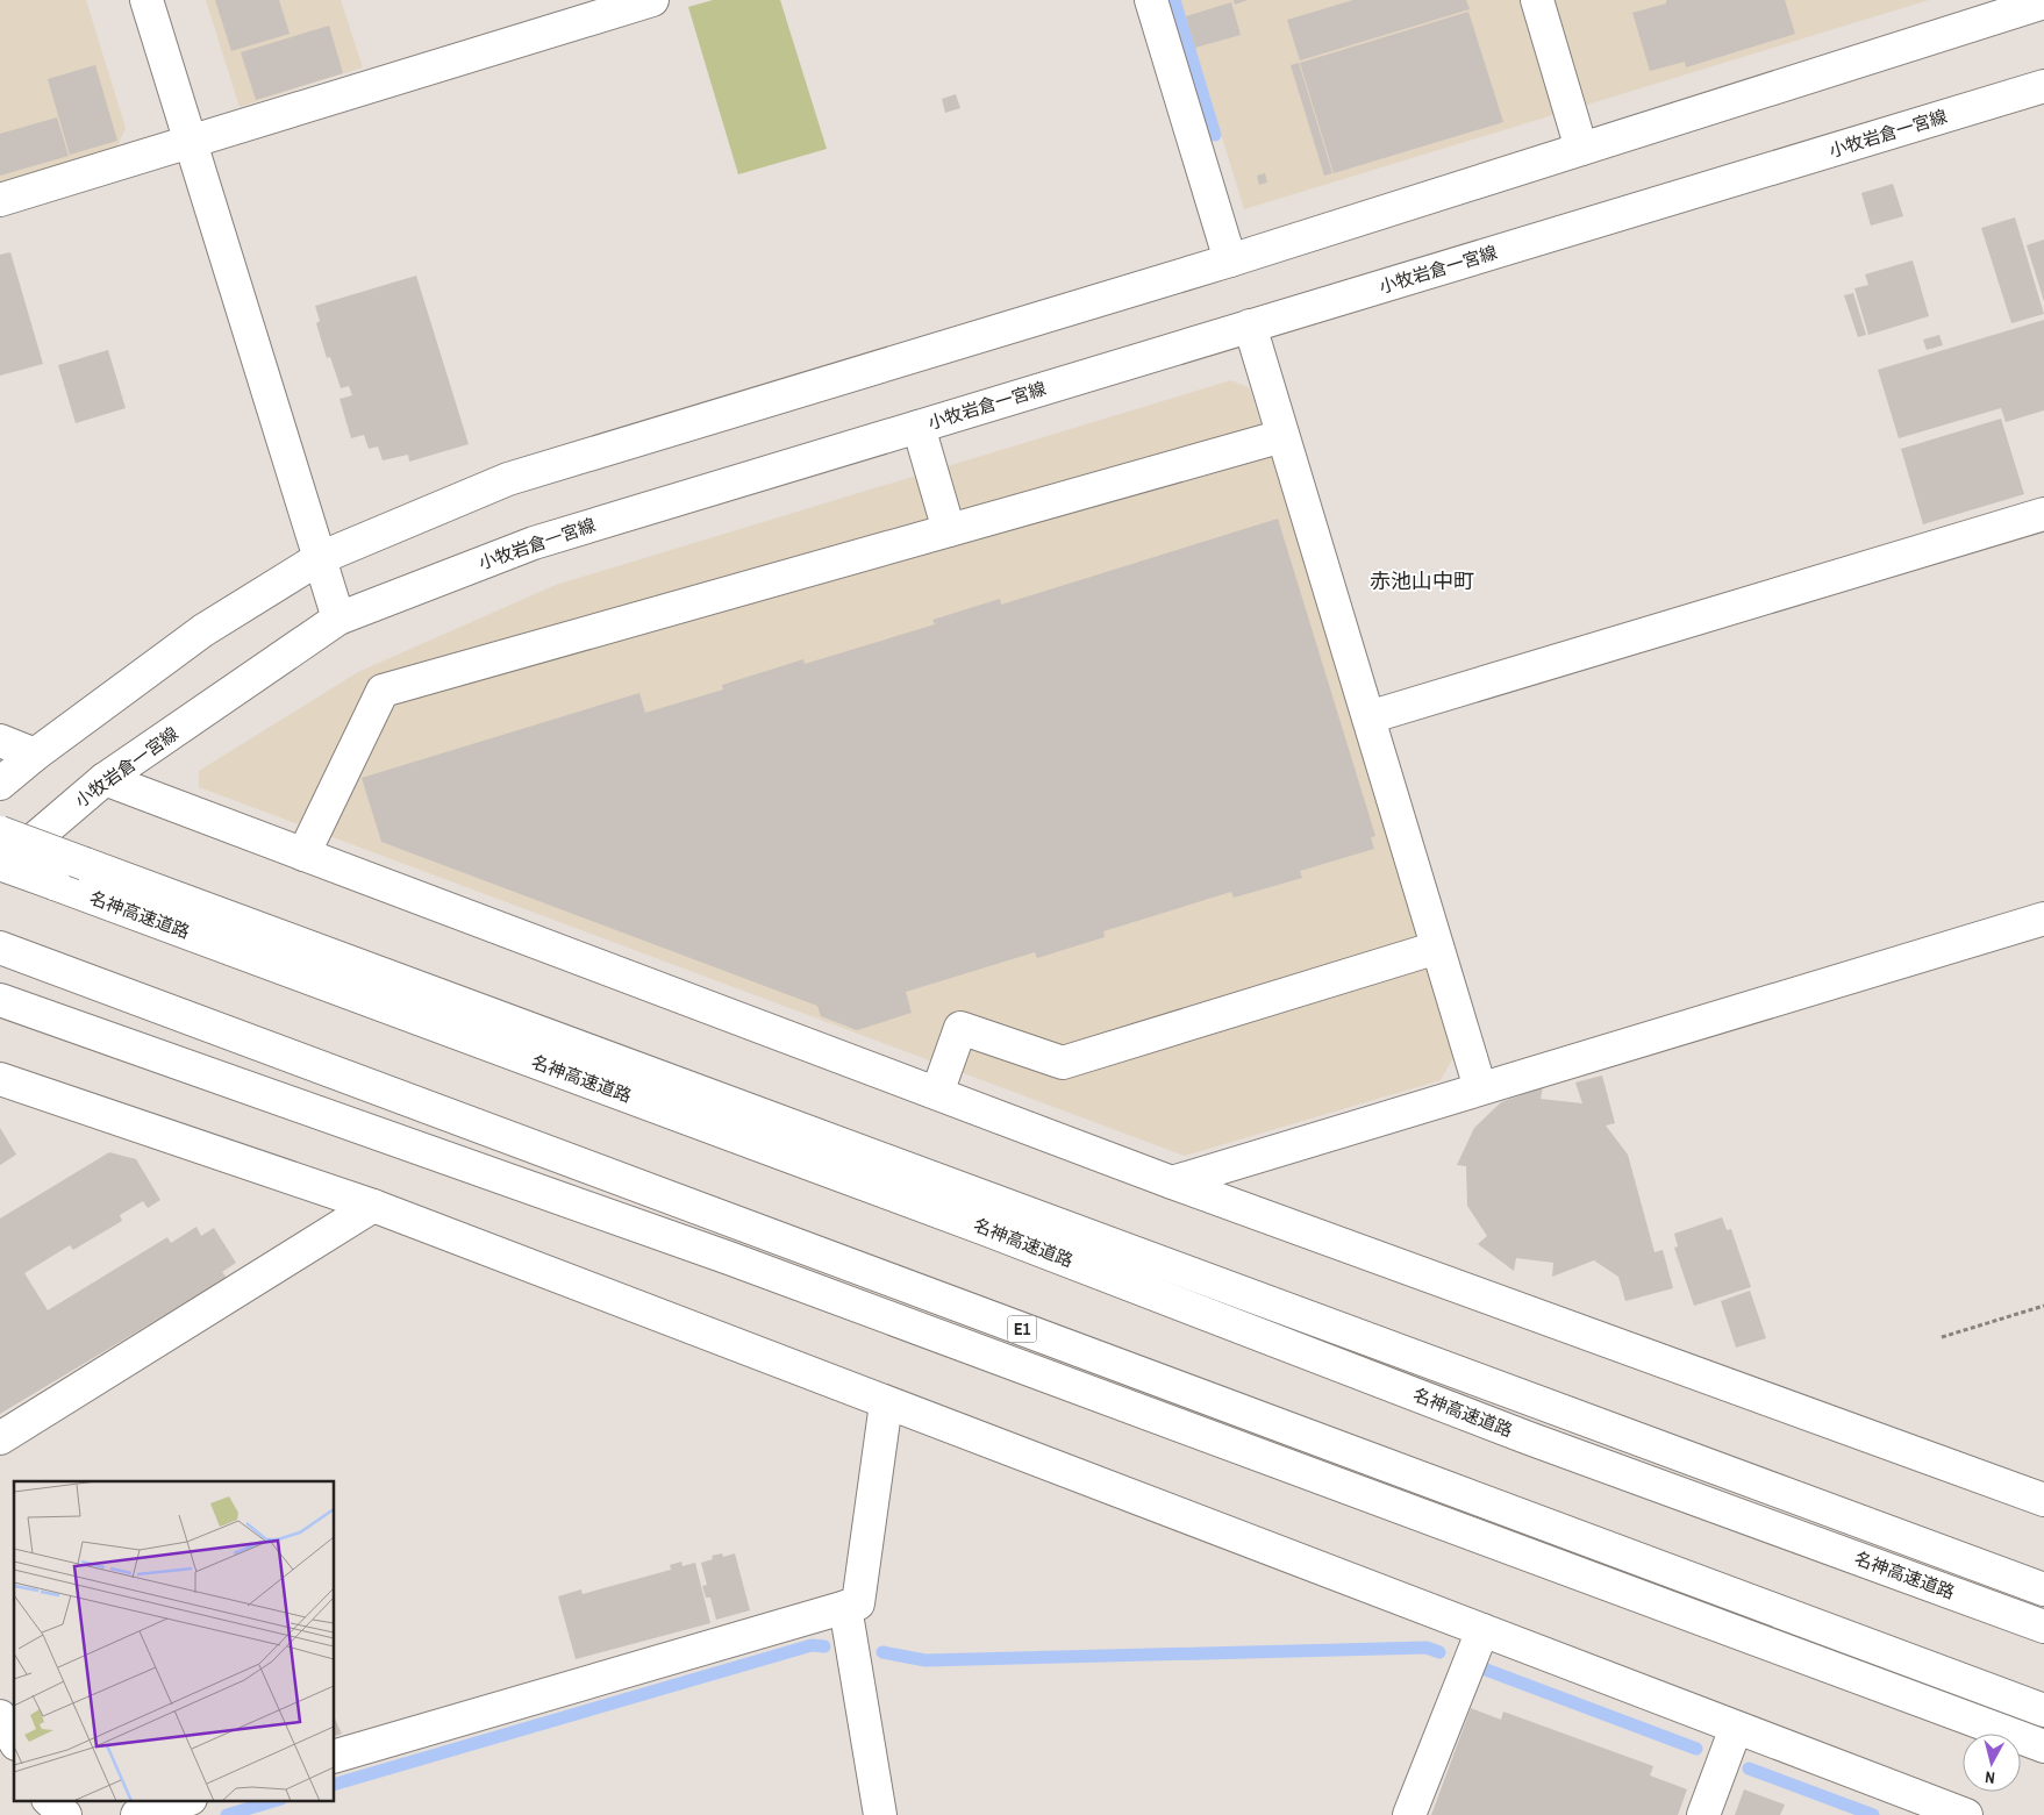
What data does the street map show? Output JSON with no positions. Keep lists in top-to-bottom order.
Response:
{
  "streets": {
    "main road": ["小牧岩倉一宮線", "名神高速道路", "E1"]
  },
  "crossings": [
    ["小牧岩倉一宮線", "名神高速道路"]
  ],
  "districts": ["赤池山中町"],
  "north": "bottom"
}
